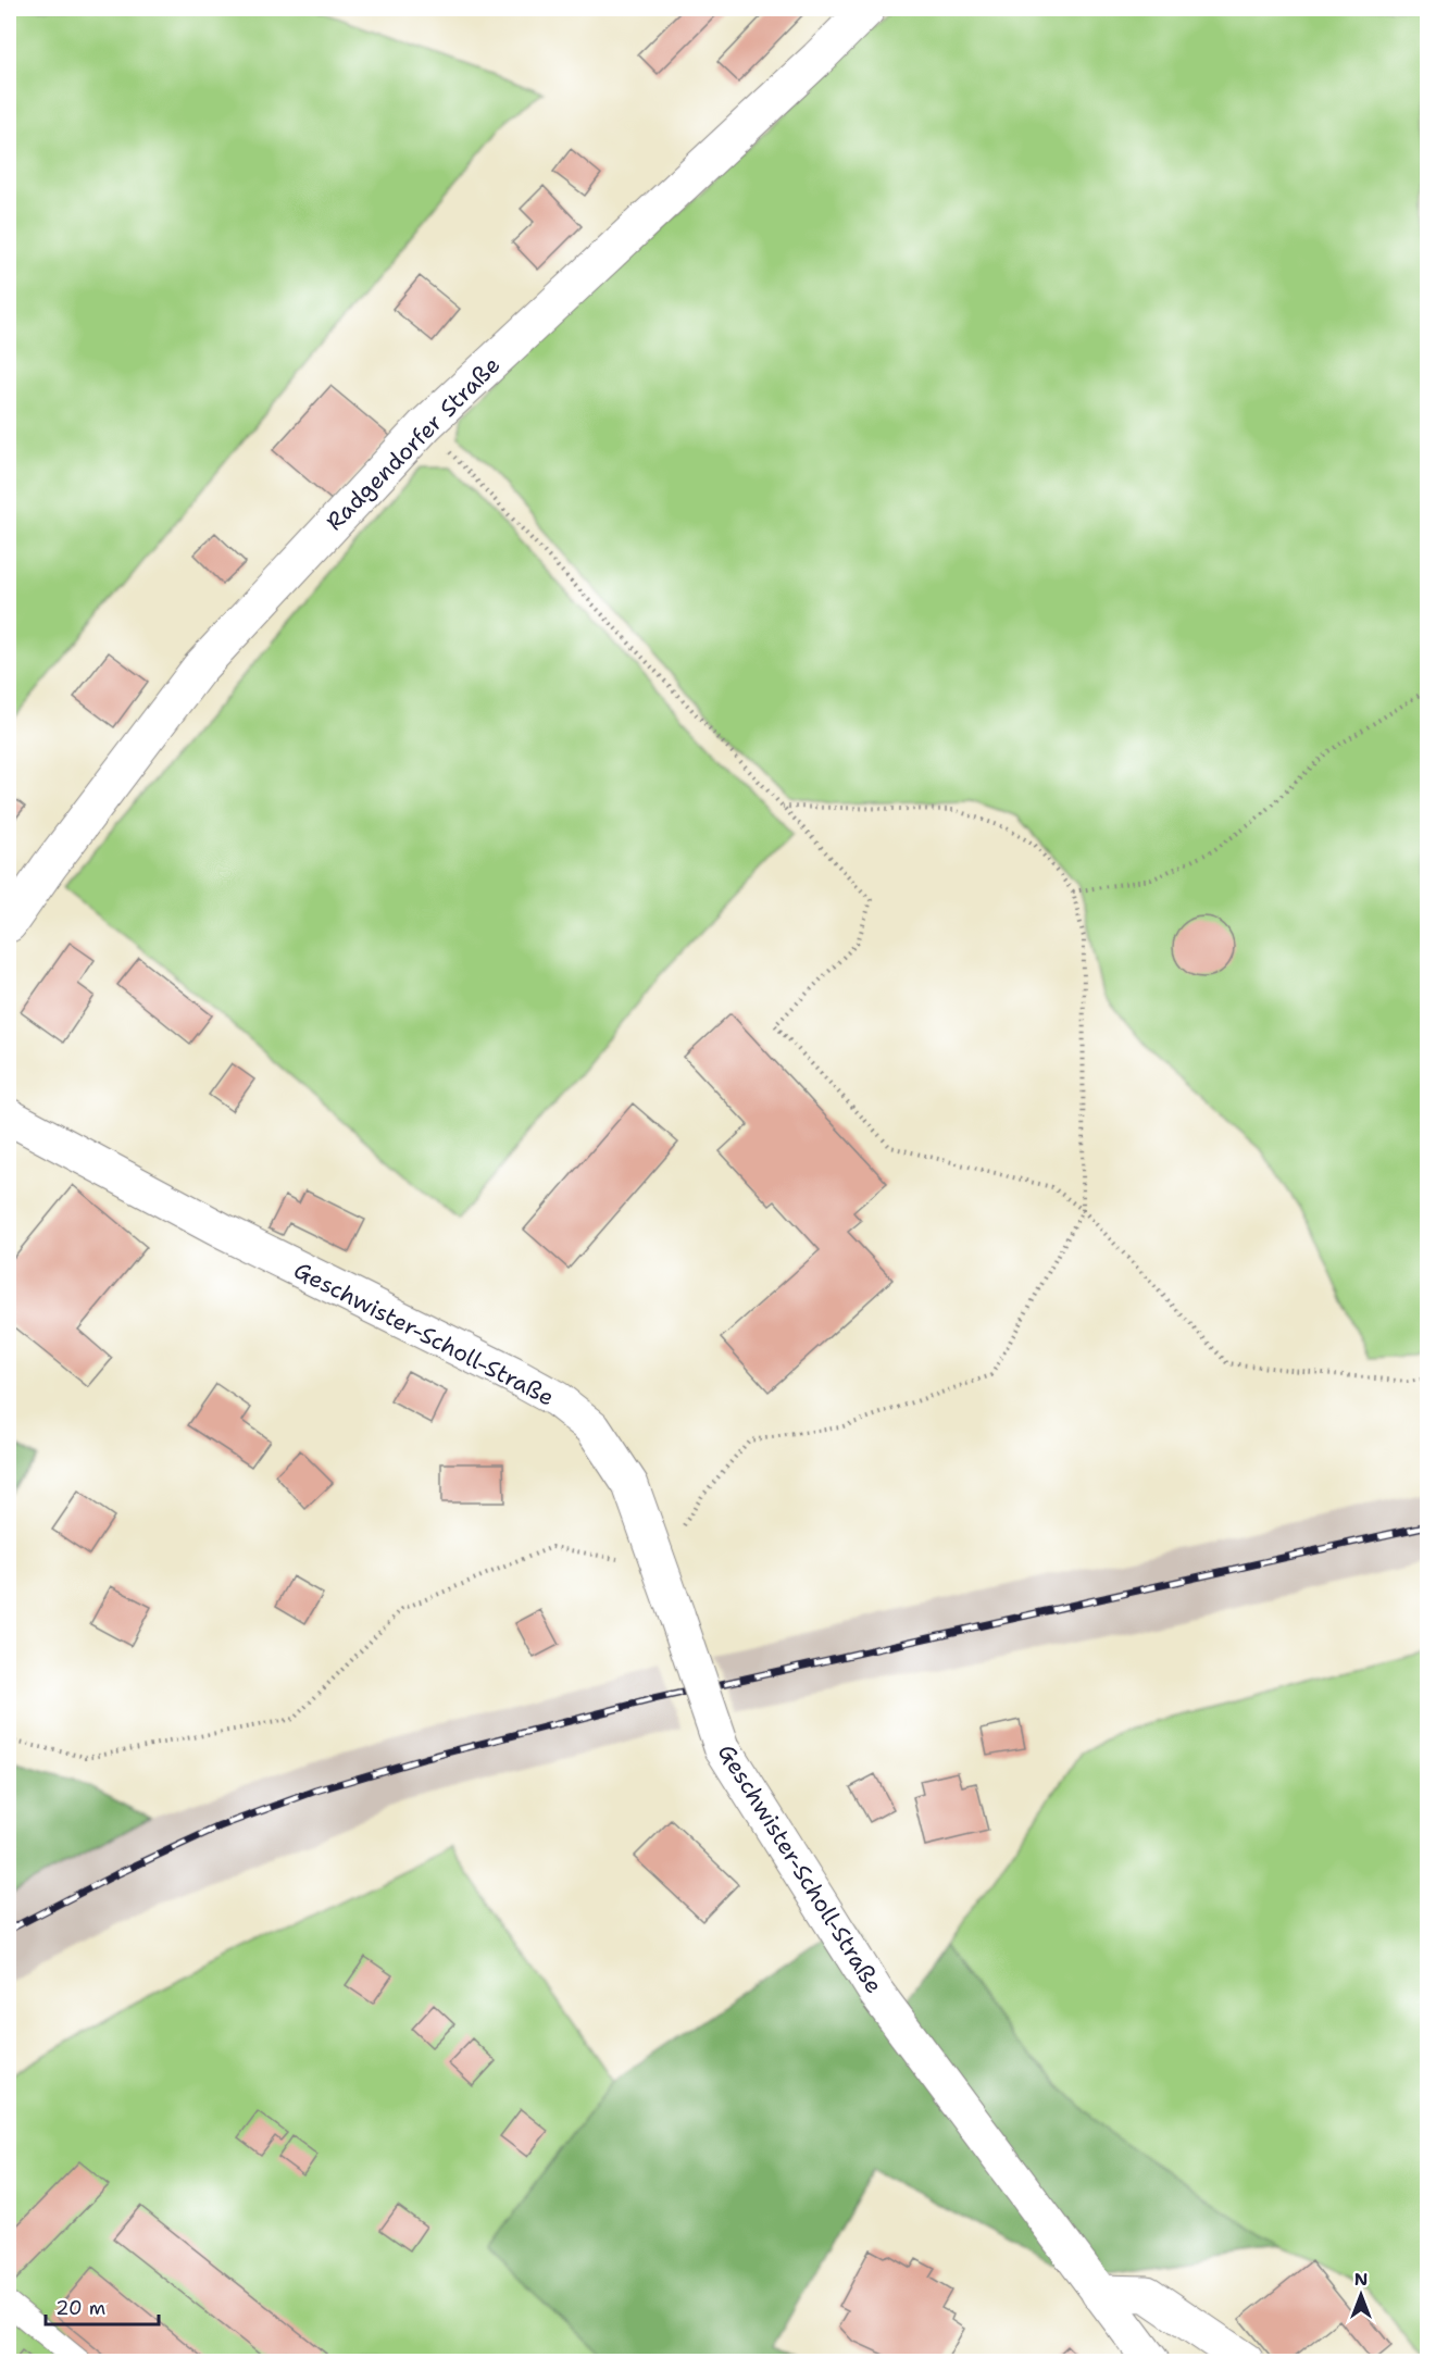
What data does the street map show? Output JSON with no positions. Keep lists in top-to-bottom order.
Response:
{
  "streets": {
    "street": ["Radgendorfer Straße", "Geschwister-Scholl-Straße"]
  },
  "scale_bar": "20 m",
  "north": "top"
}
